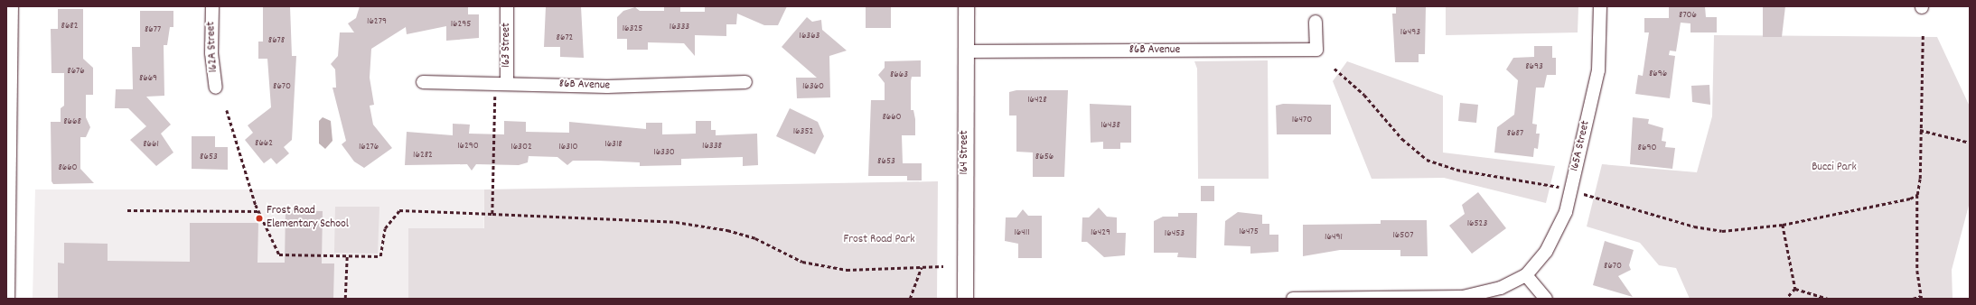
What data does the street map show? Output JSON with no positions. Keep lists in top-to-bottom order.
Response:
{
  "streets": {
    "street": [
      "163 Street",
      "162A Street",
      "86B Avenue",
      "165A Street",
      "164 Street"
    ]
  },
  "crossings": [
    ["163 Street", "86B Avenue"],
    ["86B Avenue", "164 Street"]
  ],
  "parks": ["Bucci Park", "Frost Road Park"],
  "places": ["Frost Road Elementary School"],
  "house_numbers": [
    "8706",
    "16279",
    "16295",
    "8682",
    "16333",
    "16325",
    "8677",
    "16493",
    "16363",
    "8672",
    "8678",
    "8693",
    "8676",
    "8696",
    "8663",
    "8669",
    "8670",
    "16360",
    "16428",
    "8660",
    "16470",
    "8668",
    "16438",
    "16352",
    "8687",
    "8662",
    "8661",
    "16318",
    "16290",
    "16338",
    "16276",
    "16302",
    "16310",
    "8690",
    "16330",
    "16282",
    "8653",
    "8656",
    "8653",
    "8660",
    "16523",
    "16475",
    "16411",
    "16429",
    "16453",
    "16507",
    "16491",
    "8670"
  ]
}
